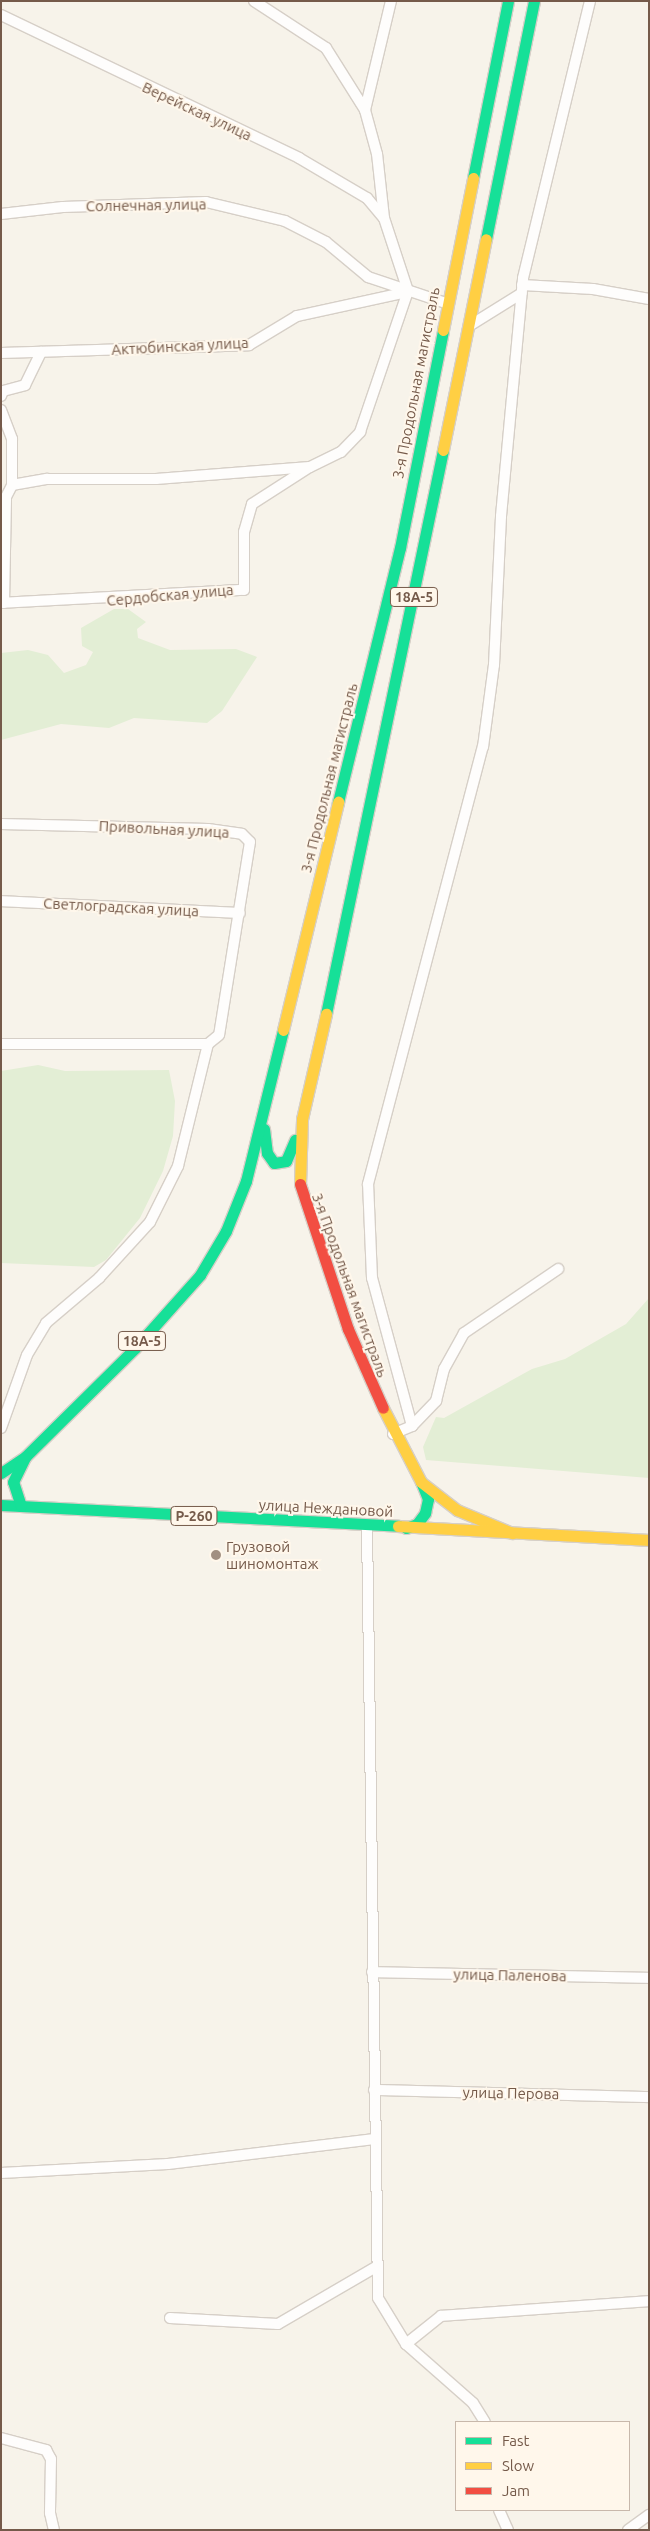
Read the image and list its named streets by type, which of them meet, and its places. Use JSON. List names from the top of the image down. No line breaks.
{"streets":{"highway":["3-я Продольная магистраль","18А-5","улица Неждановой","Р-260"],"street":["Верейская улица","Солнечная улица","Актюбинская улица","Сердобская улица","Привольная улица","Светлоградская улица","улица Паленова","улица Перова"]},"crossings":[["Солнечная улица","Актюбинская улица"],["Солнечная улица","3-я Продольная магистраль"],["Привольная улица","Светлоградская улица"]],"places":["Грузовой шиномонтаж"],"legend":["Fast","Slow","Jam"]}
